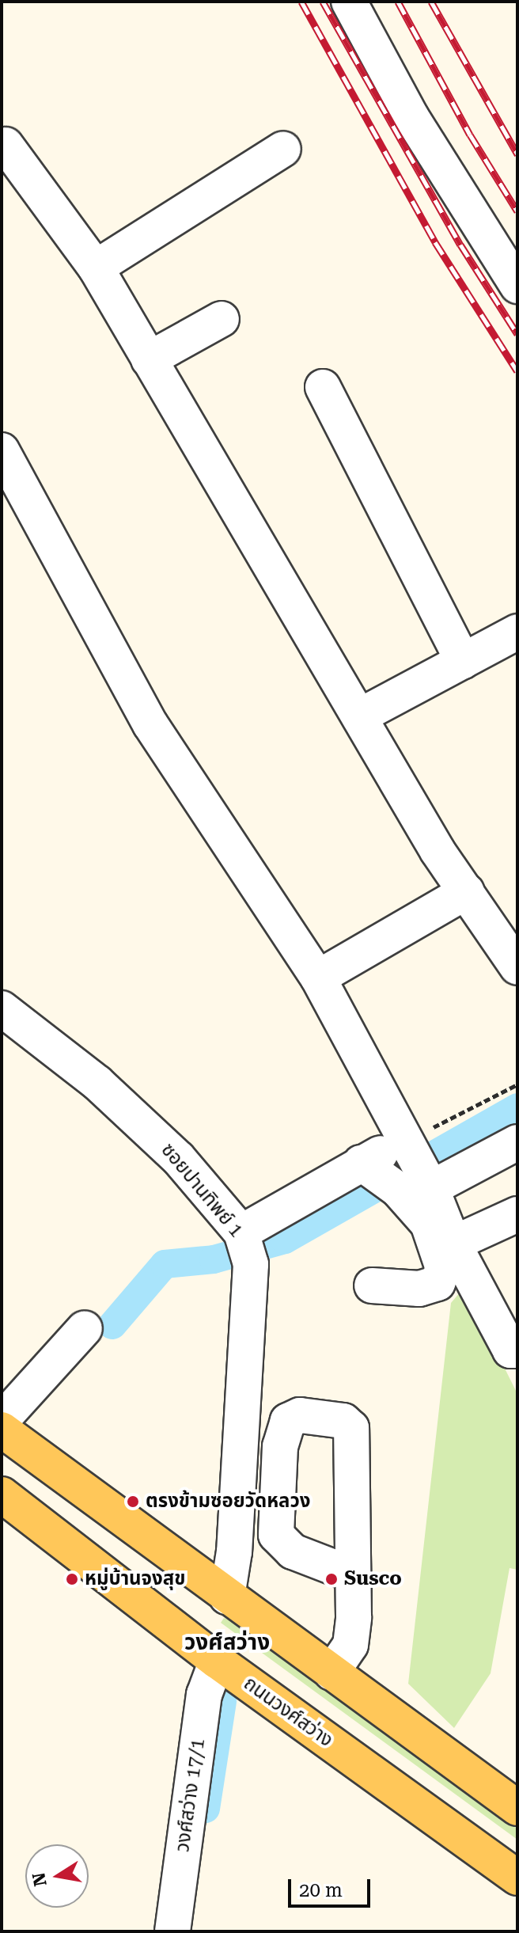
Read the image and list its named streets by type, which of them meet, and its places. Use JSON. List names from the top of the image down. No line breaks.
{"streets":{"main road":["ถนนวงศ์สว่าง"],"street":["ซอยปานทิพย์ 1","วงศ์สว่าง 17/1"]},"crossings":[["ถนนวงศ์สว่าง","วงศ์สว่าง 17/1"]],"districts":["วงศ์สว่าง"],"places":["ตรงข้ามซอยวัดหลวง","หมู่บ้านจงสุข","Susco"],"scale_bar":"20 m","north":"left"}
